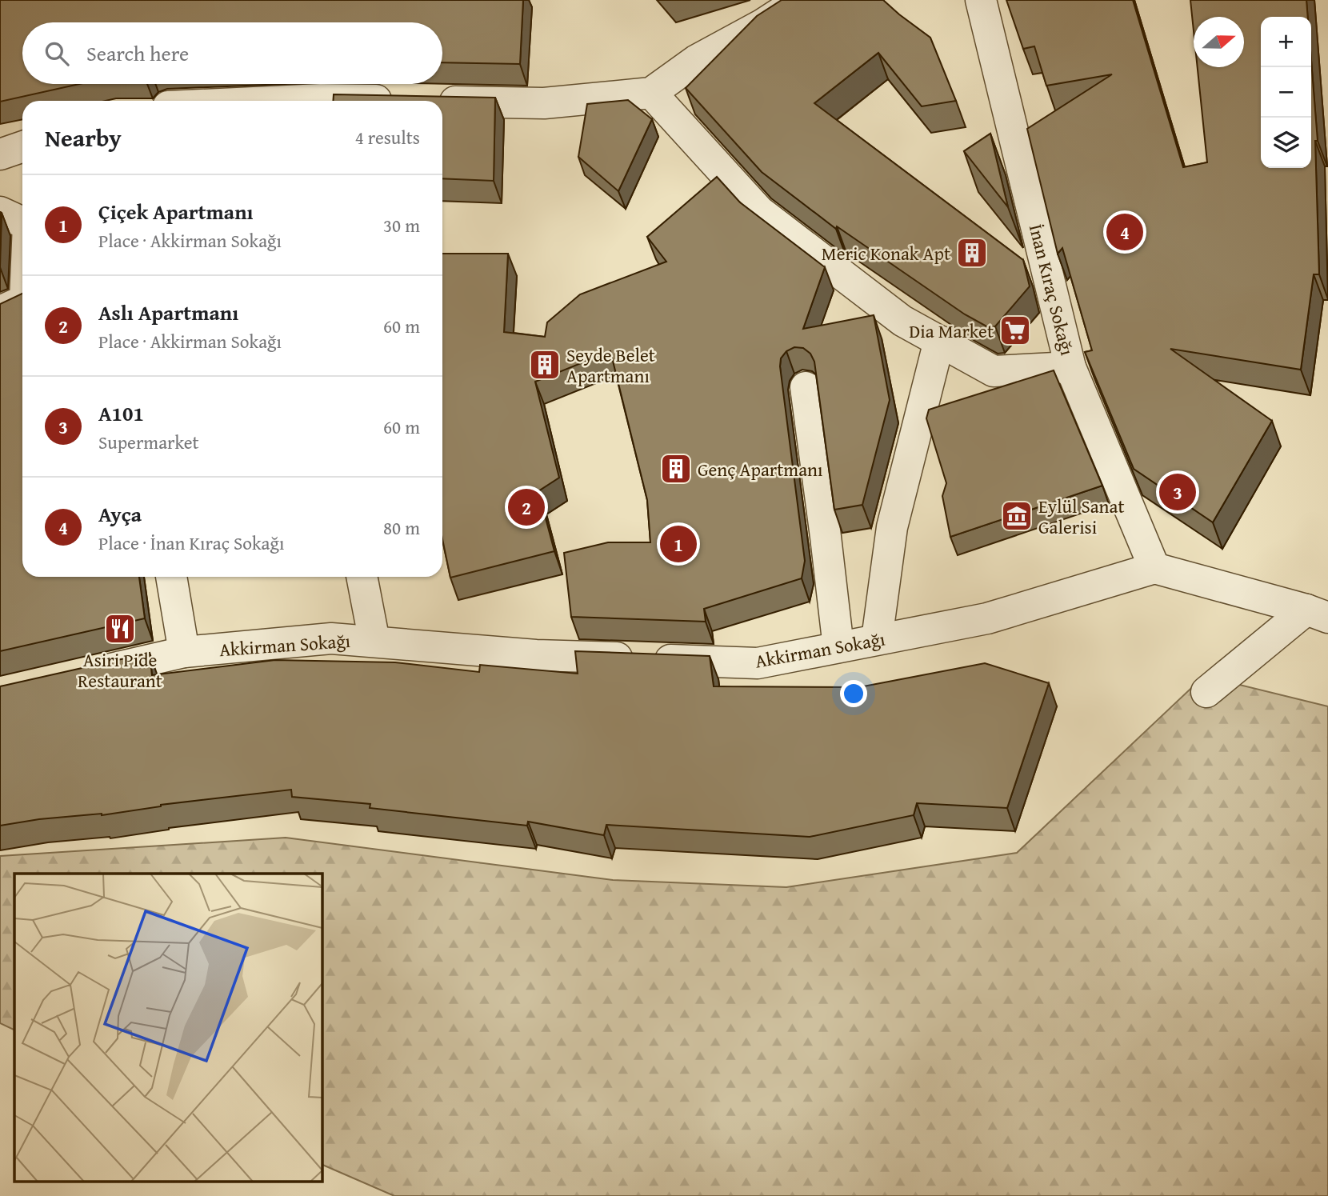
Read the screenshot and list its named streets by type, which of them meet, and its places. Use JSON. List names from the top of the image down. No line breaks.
{"streets":{"street":["İnan Kıraç Sokağı","Akkirman Sokağı"]},"crossings":[["İnan Kıraç Sokağı","Akkirman Sokağı"]],"places":{"building":["Meric Konak Apt","Seyde Belet Apartmanı","Genç Apartmanı"],"supermarket":["Dia Market"],"museum":["Eylül Sanat Galerisi"],"restaurant":["Asiri Pide Restaurant"]},"north":"right","page":{"map_buttons":["+","−"],"search":"Search here","heading":["Nearby","4 results"],"list":[{"mark":"1","name":"Çiçek Apartmanı","note":"Place · Akkirman Sokağı","value":"30 m"},{"mark":"2","name":"Aslı Apartmanı","note":"Place · Akkirman Sokağı","value":"60 m"},{"mark":"3","name":"A101","note":"Supermarket","value":"60 m"},{"mark":"4","name":"Ayça","note":"Place · İnan Kıraç Sokağı","value":"80 m"}],"pins":["4","3","2","1"]}}
